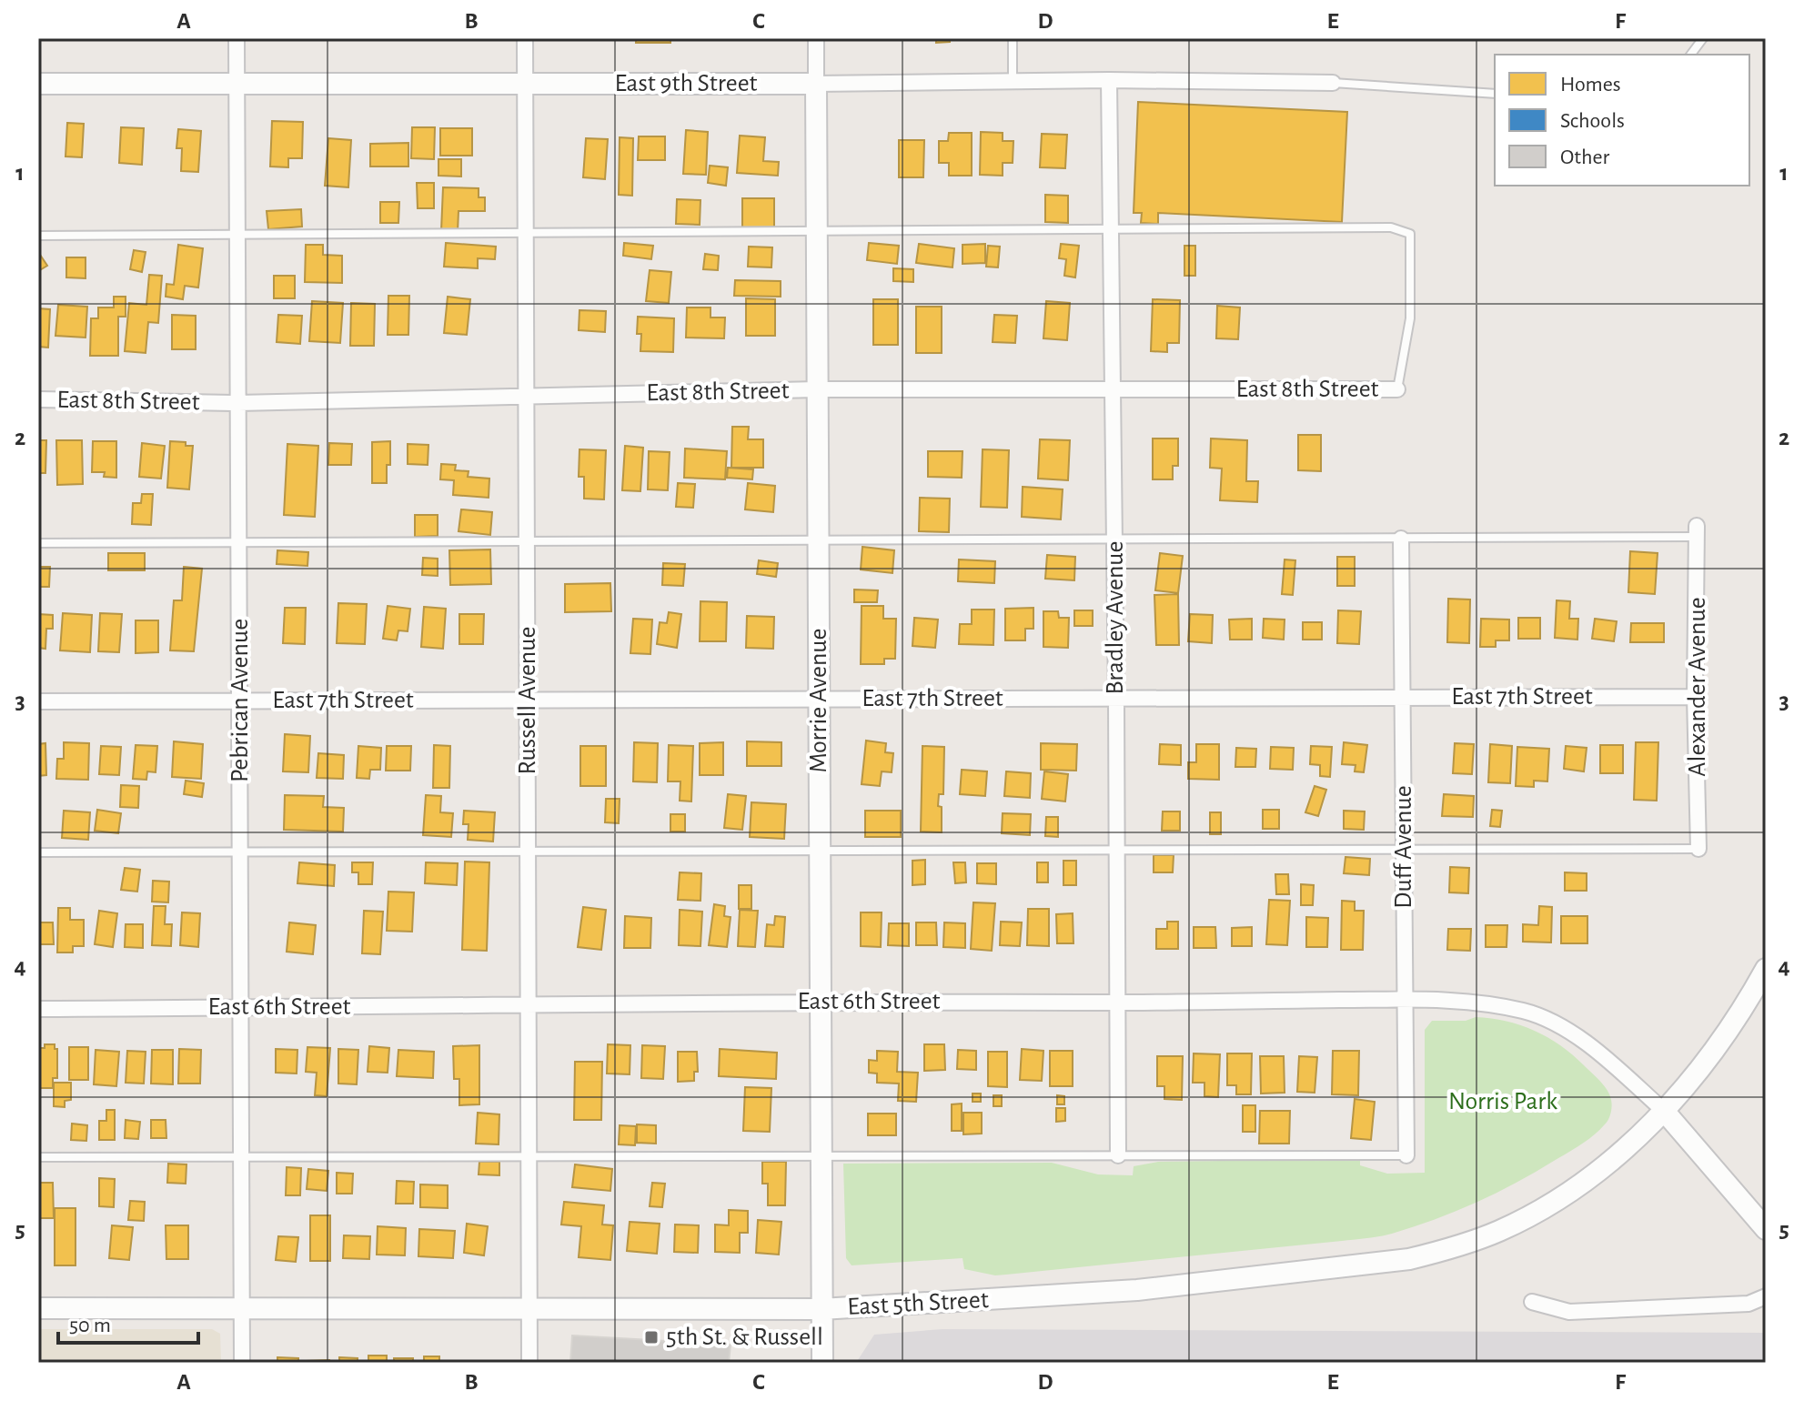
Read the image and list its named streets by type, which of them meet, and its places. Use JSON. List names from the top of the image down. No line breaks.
{"streets":{"street":["East 9th Street","East 8th Street","Bradley Avenue","Alexander Avenue","East 7th Street","Pebrican Avenue","Russell Avenue","Morrie Avenue","Duff Avenue","East 6th Street","East 5th Street"]},"crossings":[["East 9th Street","Bradley Avenue"],["East 9th Street","Pebrican Avenue"],["East 9th Street","Russell Avenue"],["East 9th Street","Morrie Avenue"],["East 8th Street","Bradley Avenue"],["East 8th Street","Pebrican Avenue"],["East 8th Street","Russell Avenue"],["East 8th Street","Morrie Avenue"],["Bradley Avenue","East 7th Street"],["Bradley Avenue","East 6th Street"],["Alexander Avenue","East 7th Street"],["East 7th Street","Pebrican Avenue"],["East 7th Street","Russell Avenue"],["East 7th Street","Morrie Avenue"],["East 7th Street","Duff Avenue"],["Pebrican Avenue","East 6th Street"],["Pebrican Avenue","East 5th Street"],["Russell Avenue","East 6th Street"],["Russell Avenue","East 5th Street"],["Morrie Avenue","East 6th Street"],["Morrie Avenue","East 5th Street"],["Duff Avenue","East 6th Street"],["East 6th Street","East 5th Street"]],"parks":["Norris Park"],"places":{"transit":["5th St. & Russell"]},"legend":["Homes","Schools","Other"],"scale_bar":"50 m","grid":{"columns":["A","B","C","D","E","F"],"rows":["1","2","3","4","5"]}}
